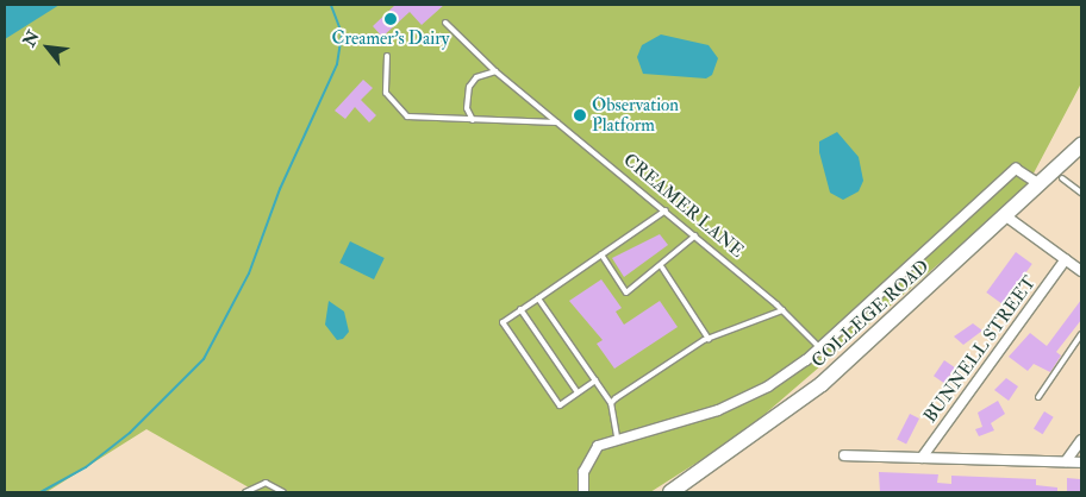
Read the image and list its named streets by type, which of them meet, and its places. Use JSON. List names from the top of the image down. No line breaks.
{"streets":{"main road":["COLLEGE ROAD"],"street":["BUNNELL STREET"],"lane":["CREAMER LANE"]},"places":["Creamer's Dairy","Observation Platform"],"north":"top left"}
